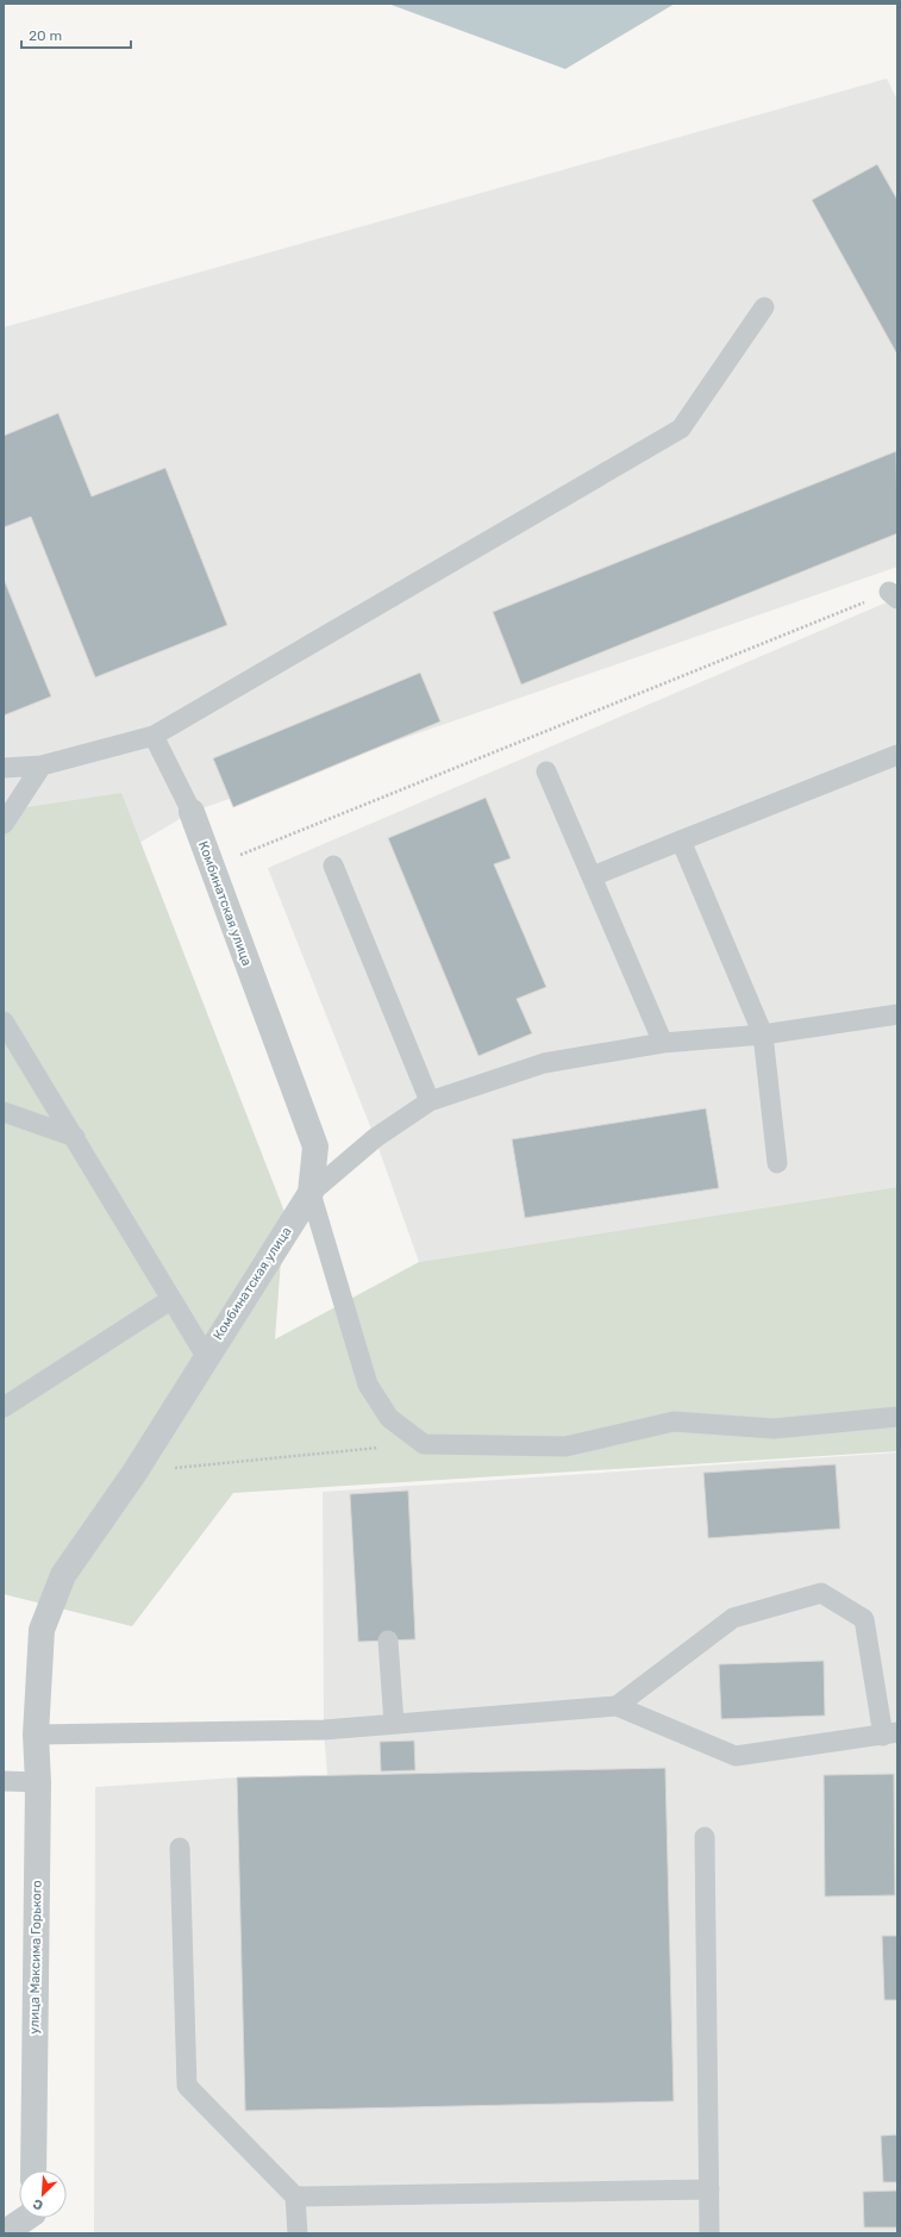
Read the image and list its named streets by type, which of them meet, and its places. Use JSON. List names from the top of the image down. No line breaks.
{"streets":{"street":["Комбинатская улица","улица Максима Горького"]},"crossings":[["Комбинатская улица","улица Максима Горького"]],"scale_bar":"20 m","north":"bottom left"}
